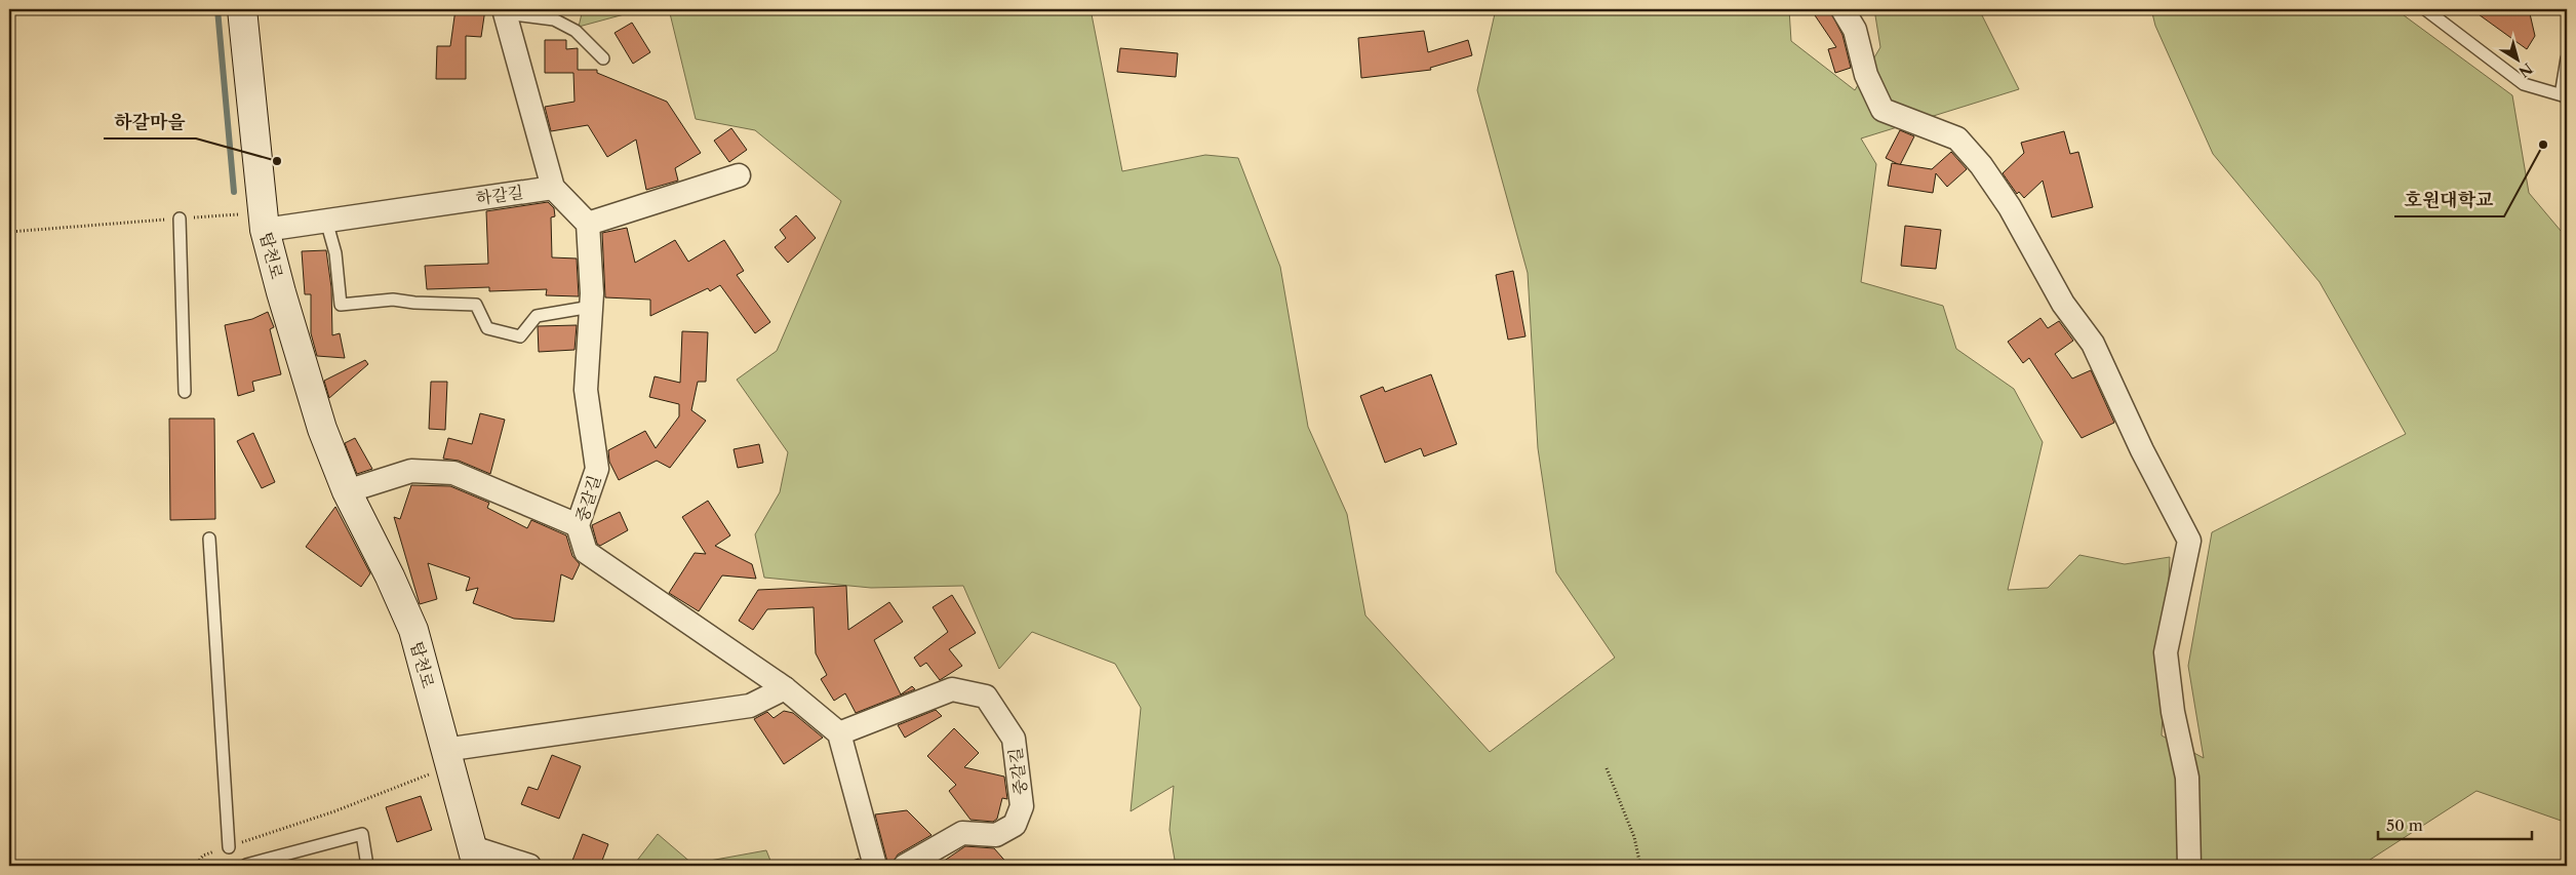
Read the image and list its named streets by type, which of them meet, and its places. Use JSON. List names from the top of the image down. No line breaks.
{"streets":{"main road":["탑천로"],"street":["하갈길","중갈길"]},"crossings":[["하갈길","탑천로"]],"places":["호원대학교","하갈마을"],"scale_bar":"50 m","north":"bottom right"}
